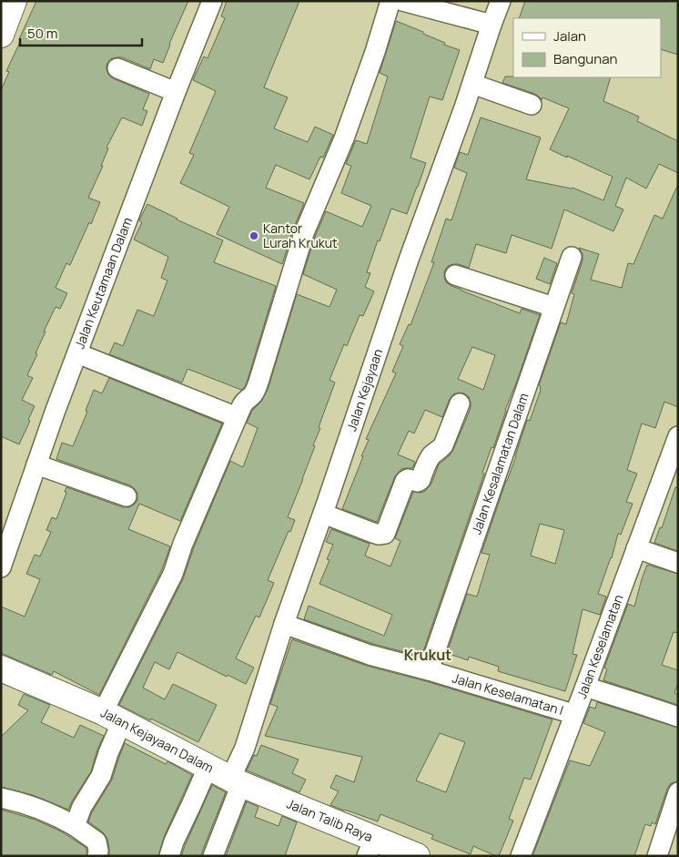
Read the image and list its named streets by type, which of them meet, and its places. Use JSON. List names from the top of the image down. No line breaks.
{"streets":{"street":["Jalan Keutamaan Dalam","Jalan Kejayaan","Jalan Kesalamatan Dalam","Jalan Keselamatan","Jalan Keselamatan I","Jalan Kejayaan Dalam","Jalan Talib Raya"]},"crossings":[["Jalan Kejayaan","Jalan Keselamatan I"],["Jalan Kejayaan","Jalan Kejayaan Dalam"],["Jalan Kejayaan","Jalan Talib Raya"],["Jalan Kesalamatan Dalam","Jalan Keselamatan I"],["Jalan Keselamatan","Jalan Keselamatan I"],["Jalan Kejayaan Dalam","Jalan Talib Raya"]],"districts":["Krukut"],"places":["Kantor Lurah Krukut"],"legend":["Jalan","Bangunan"],"scale_bar":"50 m"}
